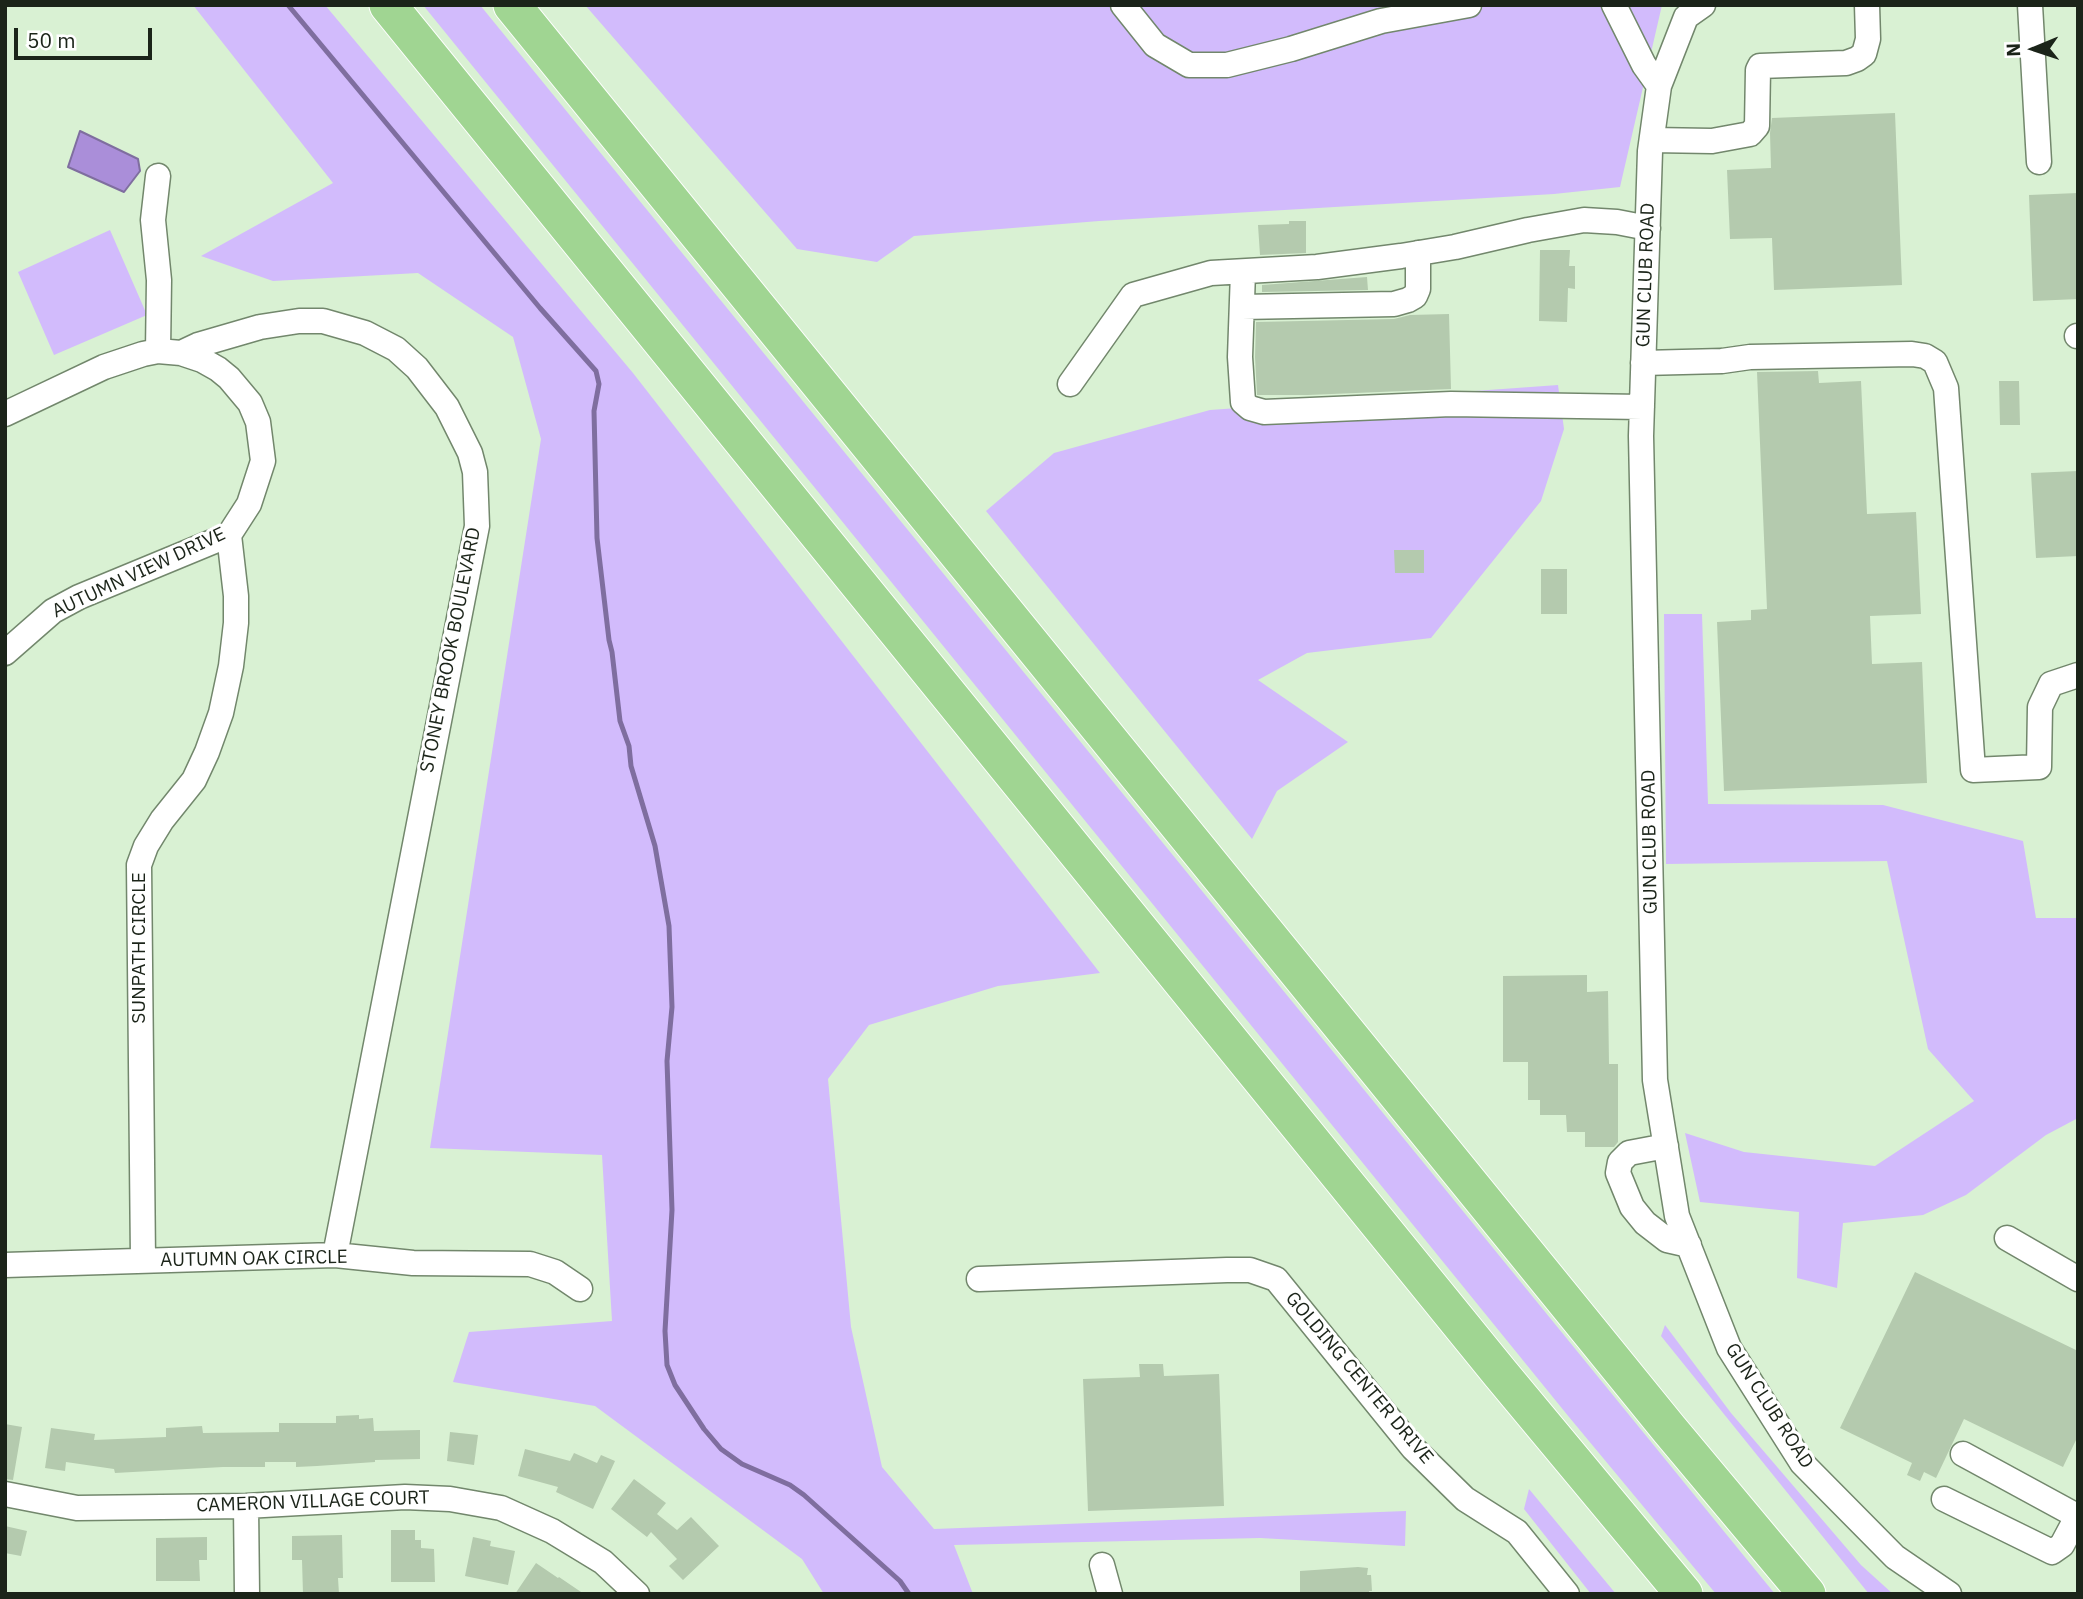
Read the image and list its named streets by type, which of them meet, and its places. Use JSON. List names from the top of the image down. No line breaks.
{"streets":{"street":["GUN CLUB ROAD","AUTUMN VIEW DRIVE","STONEY BROOK BOULEVARD","SUNPATH CIRCLE","AUTUMN OAK CIRCLE","GOLDING CENTER DRIVE","CAMERON VILLAGE COURT"]},"crossings":[["AUTUMN VIEW DRIVE","STONEY BROOK BOULEVARD"],["AUTUMN VIEW DRIVE","SUNPATH CIRCLE"],["STONEY BROOK BOULEVARD","AUTUMN OAK CIRCLE"],["SUNPATH CIRCLE","AUTUMN OAK CIRCLE"]],"scale_bar":"50 m","north":"left"}
